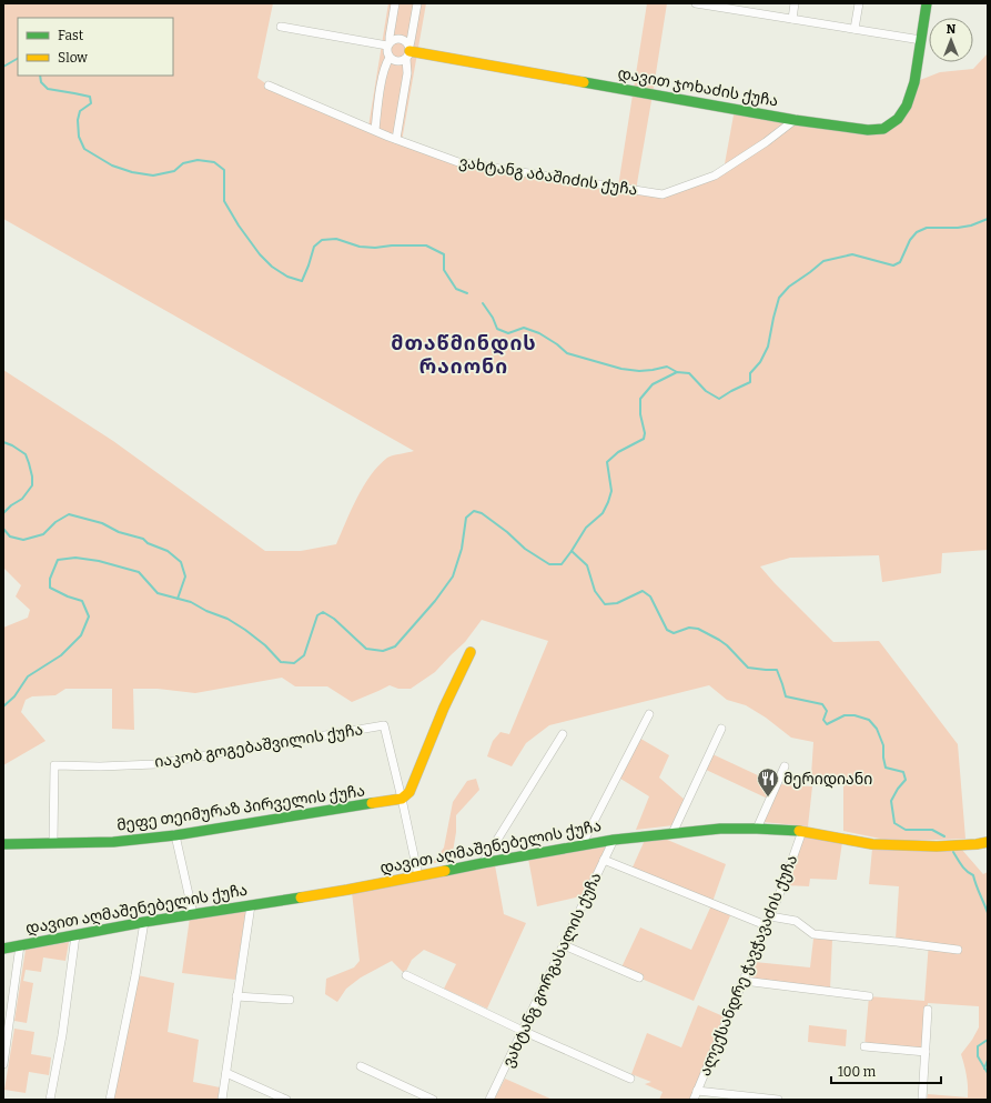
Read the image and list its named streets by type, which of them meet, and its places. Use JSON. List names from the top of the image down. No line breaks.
{"streets":{"street":["დავით ჯოხაძის ქუჩა","ვახტანგ აბაშიძის ქუჩა","იაკობ გოგებაშვილის ქუჩა","მეფე თეიმურაზ პირველის ქუჩა","დავით აღმაშენებელის ქუჩა","ალექსანდრე ჭავჭავაძის ქუჩა","ვახტანგ გორგასალის ქუჩა"]},"crossings":[["დავით ჯოხაძის ქუჩა","ვახტანგ აბაშიძის ქუჩა"],["იაკობ გოგებაშვილის ქუჩა","მეფე თეიმურაზ პირველის ქუჩა"],["იაკობ გოგებაშვილის ქუჩა","დავით აღმაშენებელის ქუჩა"],["დავით აღმაშენებელის ქუჩა","ალექსანდრე ჭავჭავაძის ქუჩა"],["დავით აღმაშენებელის ქუჩა","ვახტანგ გორგასალის ქუჩა"]],"districts":["მთაწმინდის რაიონი"],"places":{"restaurant":["მერიდიანი"]},"legend":["Fast","Slow"],"scale_bar":"100 m","north":"top"}
